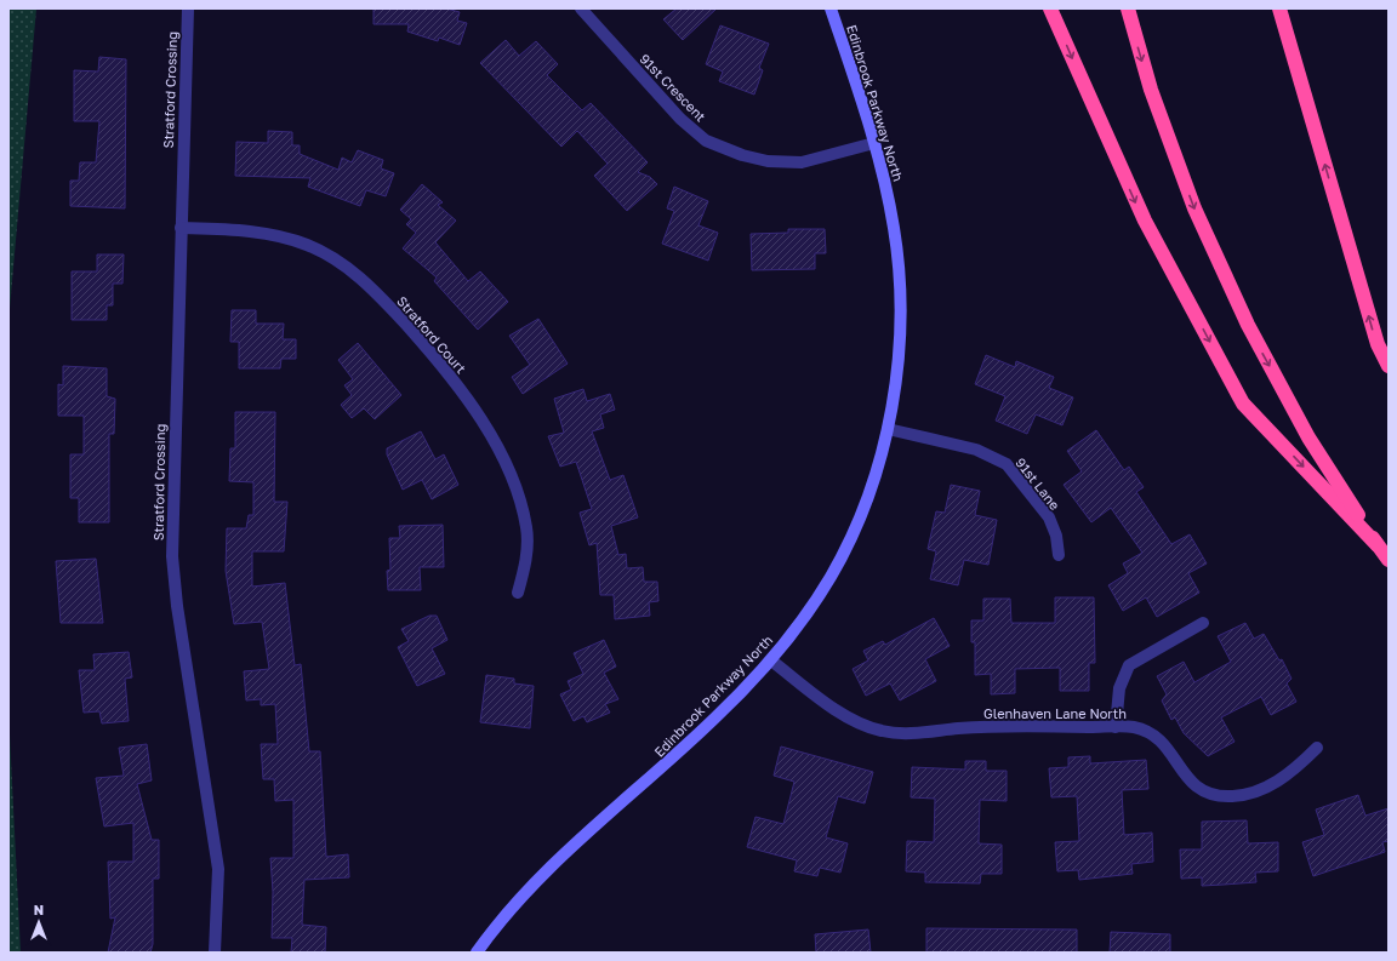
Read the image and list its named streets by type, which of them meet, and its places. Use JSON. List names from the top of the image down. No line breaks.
{"streets":{"street":["91st Crescent","Stratford Crossing","Edinbrook Parkway North","Stratford Court","91st Lane","Glenhaven Lane North"]},"crossings":[["91st Crescent","Edinbrook Parkway North"],["Stratford Crossing","Stratford Court"],["Edinbrook Parkway North","91st Lane"],["Edinbrook Parkway North","Glenhaven Lane North"]],"north":"top"}
